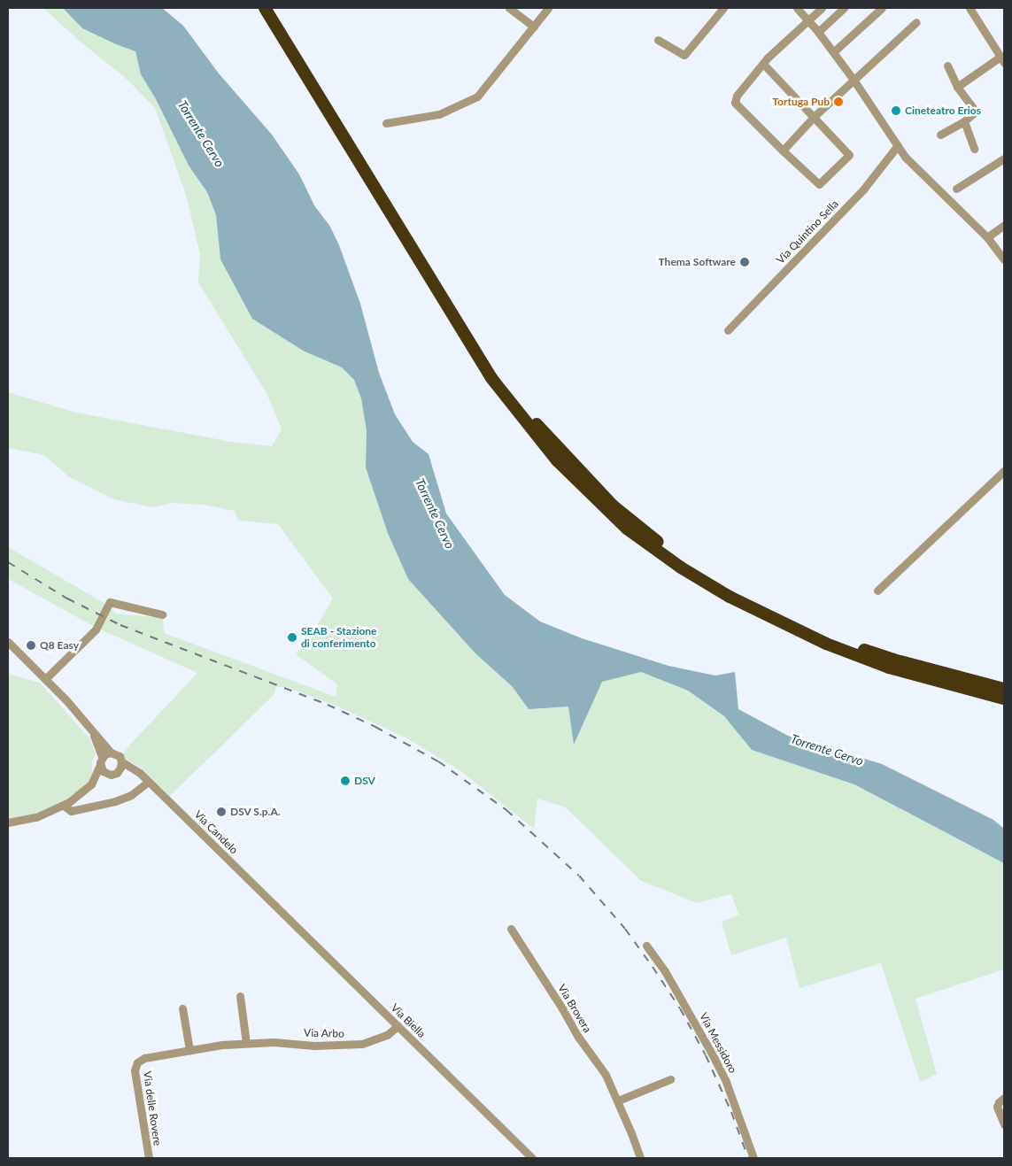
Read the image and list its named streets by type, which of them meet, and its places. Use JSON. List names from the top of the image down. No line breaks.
{"streets":{"street":["Via Quintino Sella","Via Candelo","Via Brovera","Via Biella","Via Arbo","Via Messidoro","Via delle Rovere"]},"crossings":[["Via Candelo","Via Biella"],["Via Biella","Via Arbo"],["Via Arbo","Via delle Rovere"]],"water":["Torrente Cervo"],"places":["Tortuga Pub","Cineteatro Erios","Thema Software","SEAB - Stazione di conferimento","Q8 Easy","DSV","DSV S.p.A."]}
